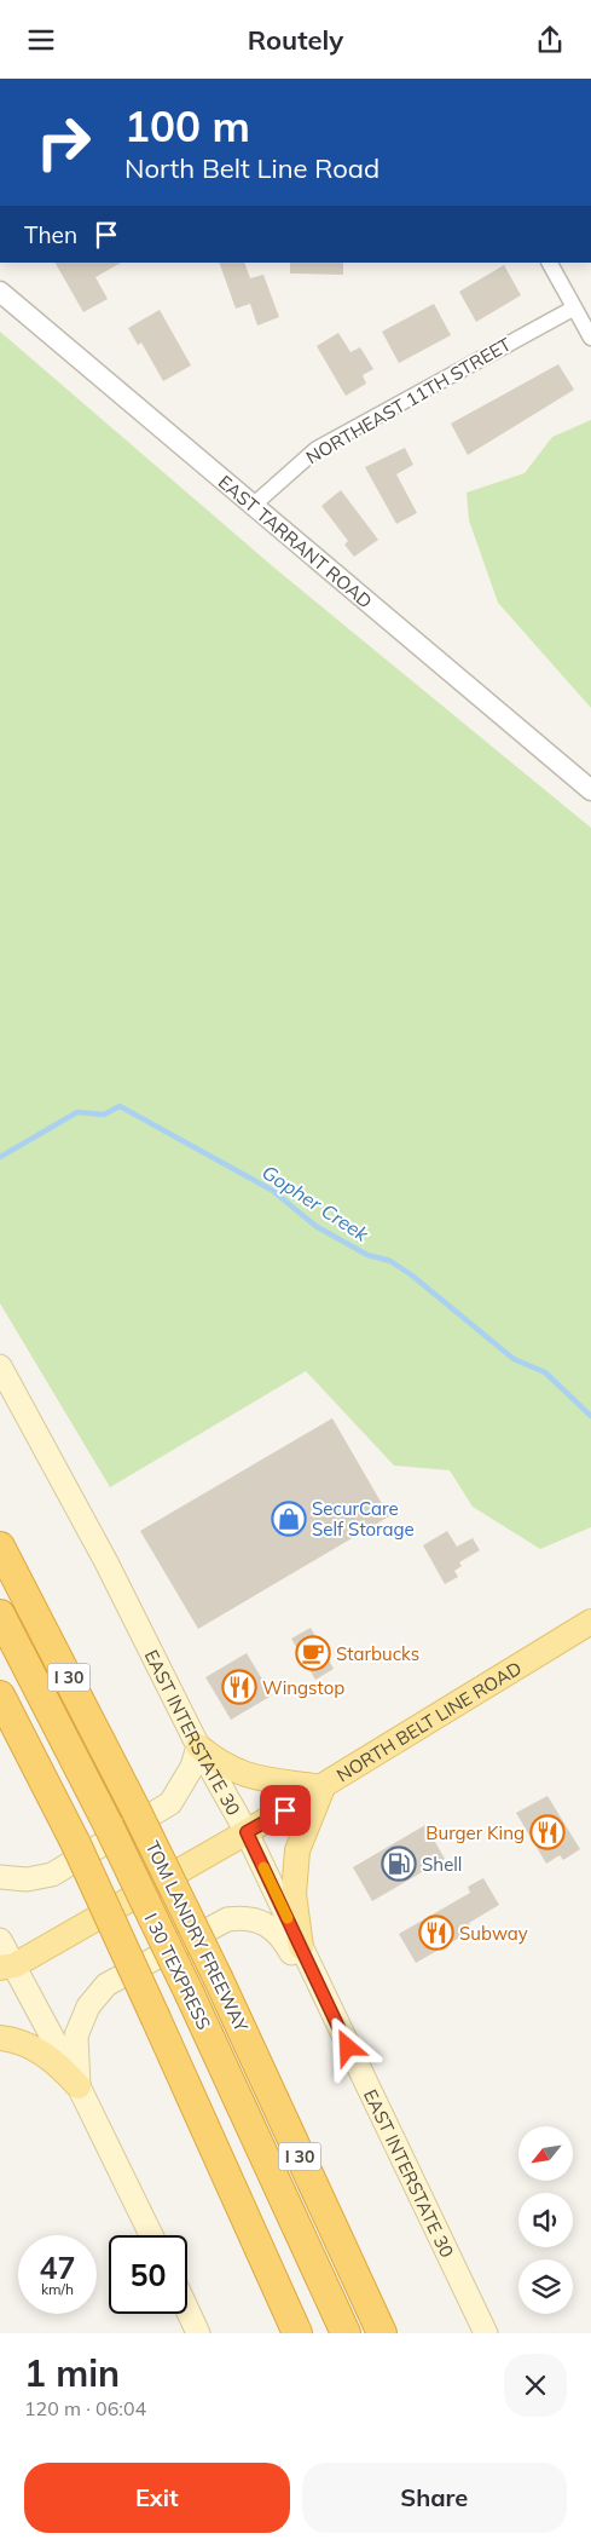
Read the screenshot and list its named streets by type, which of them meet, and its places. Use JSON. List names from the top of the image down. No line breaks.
{"streets":{"highway":["I 30","TOM LANDRY FREEWAY","I 30 TEXPRESS"],"main road":["NORTH BELT LINE ROAD","EAST INTERSTATE 30"],"street":["NORTHEAST 11TH STREET","EAST TARRANT ROAD"]},"crossings":[["NORTHEAST 11TH STREET","EAST TARRANT ROAD"],["NORTH BELT LINE ROAD","EAST INTERSTATE 30"]],"water":["Gopher Creek"],"places":{"shop":["SecurCare Self Storage"],"cafe":["Starbucks"],"restaurant":["Wingstop","Burger King","Subway"],"fuel station":["Shell"]},"north":"bottom left","page":{"header":"Routely","turn":["100 m","North Belt Line Road"],"then":"Then","speed":"47 km/h","limit":"50","heading":["1 min","120 m · 06:04"],"buttons":["Exit","Share"]}}
